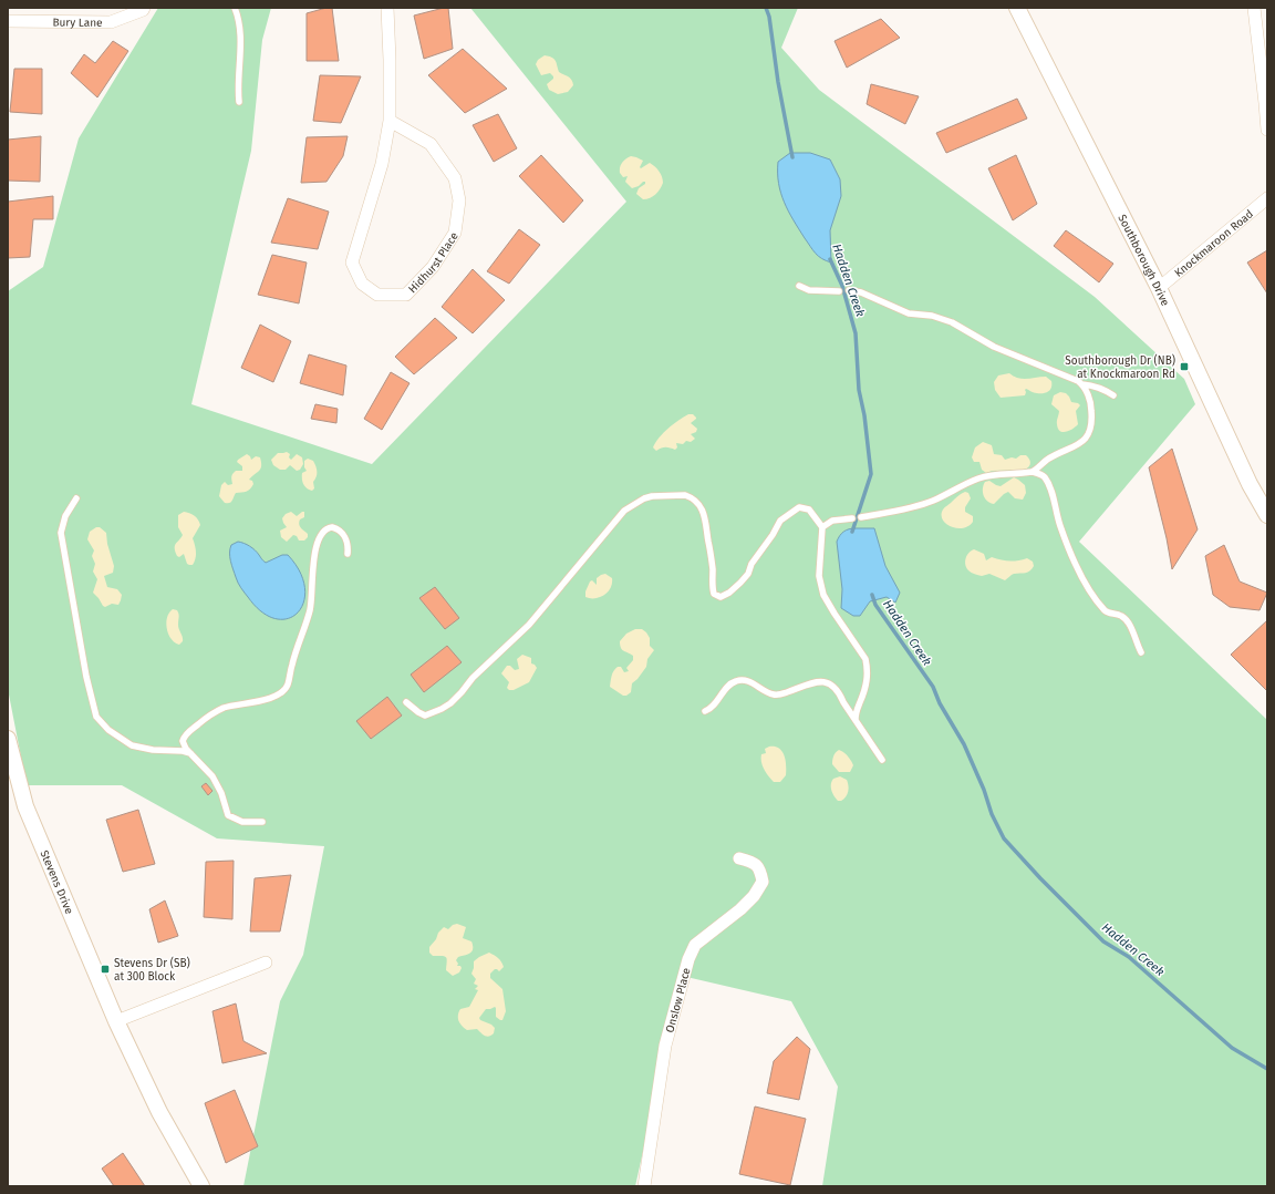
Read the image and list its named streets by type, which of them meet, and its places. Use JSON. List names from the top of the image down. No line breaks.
{"streets":{"street":["Bury Lane","Knockmaroon Road","Southborough Drive","Hidhurst Place","Stevens Drive","Onslow Place"]},"crossings":[["Knockmaroon Road","Southborough Drive"]],"water":["Hadden Creek"],"places":{"transit":["Southborough Dr (NB) at Knockmaroon Rd","Stevens Dr (SB) at 300 Block"]}}
